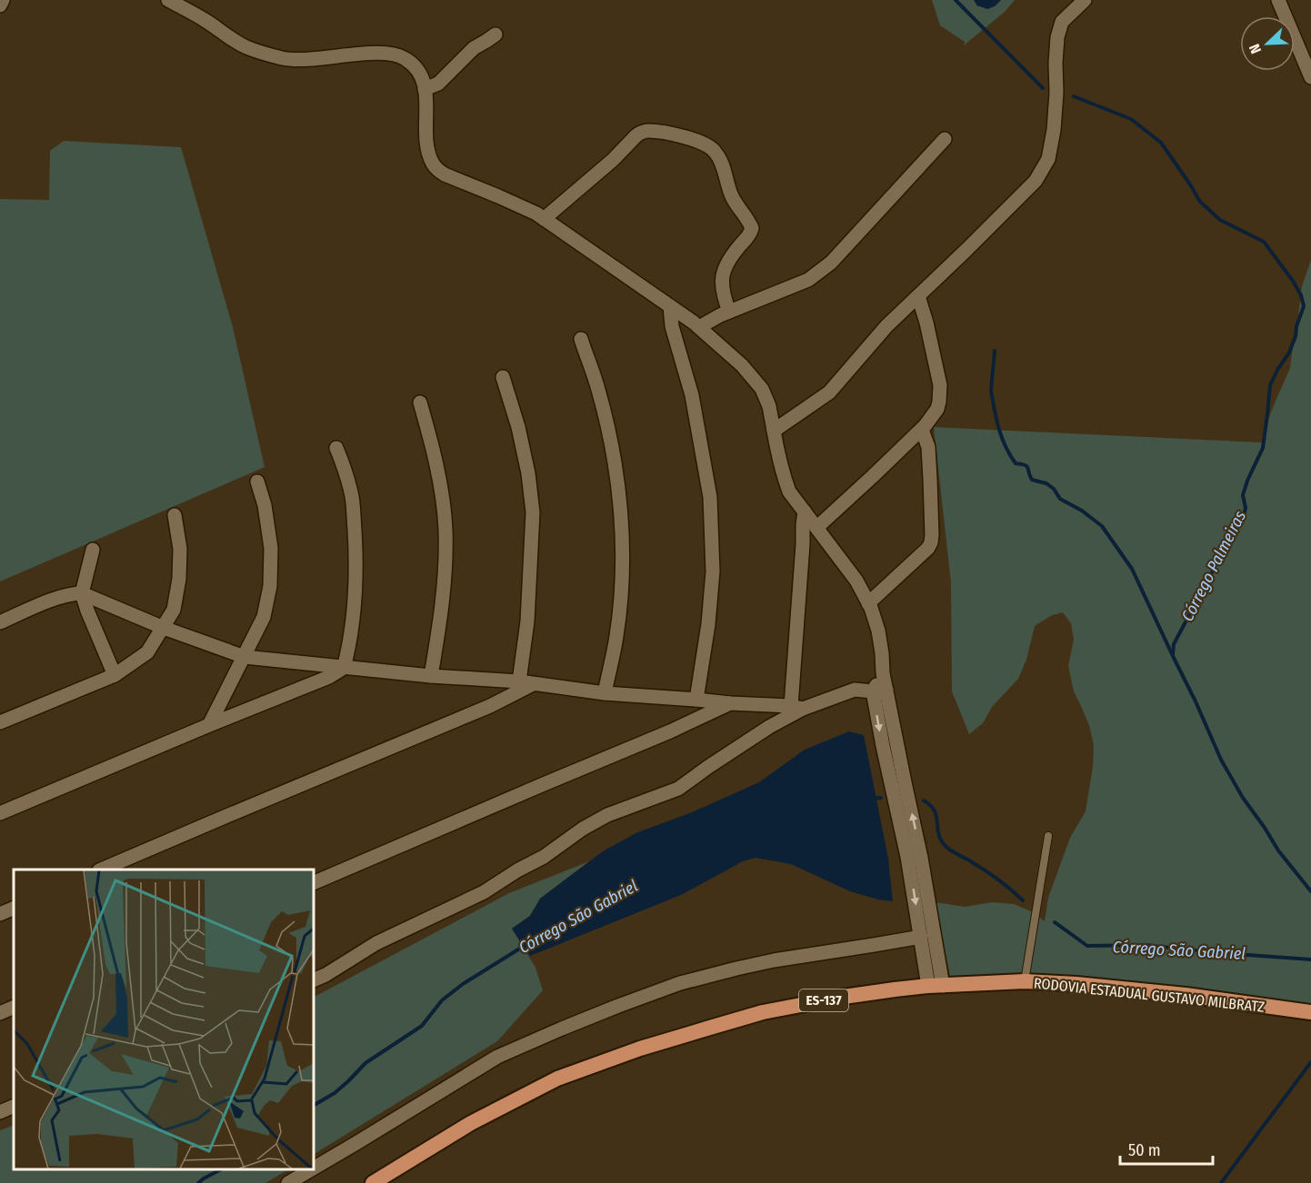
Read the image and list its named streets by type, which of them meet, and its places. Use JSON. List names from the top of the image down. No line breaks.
{"streets":{"main road":["RODOVIA ESTADUAL GUSTAVO MILBRATZ","ES-137"]},"water":["Córrego Palmeiras","Córrego São Gabriel"],"scale_bar":"50 m","north":"bottom left"}
